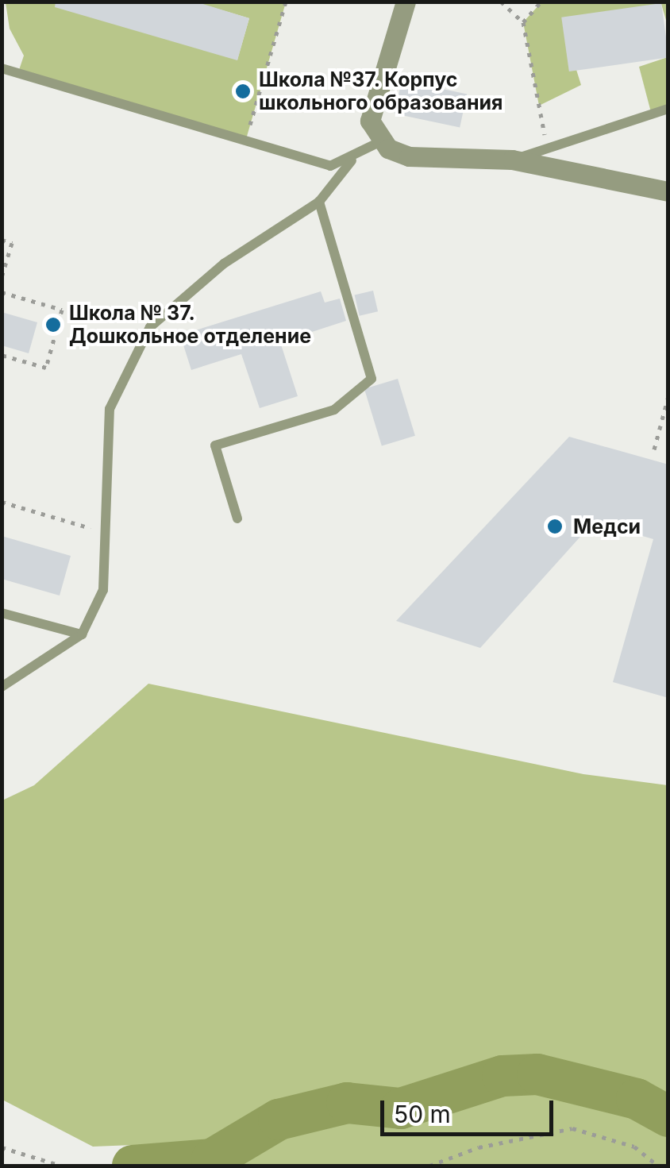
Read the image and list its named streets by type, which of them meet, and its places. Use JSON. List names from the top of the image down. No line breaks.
{"places":["Школа №37. Корпус школьного образования","Школа № 37. Дошкольное отделение","Медси"],"scale_bar":"50 m"}
